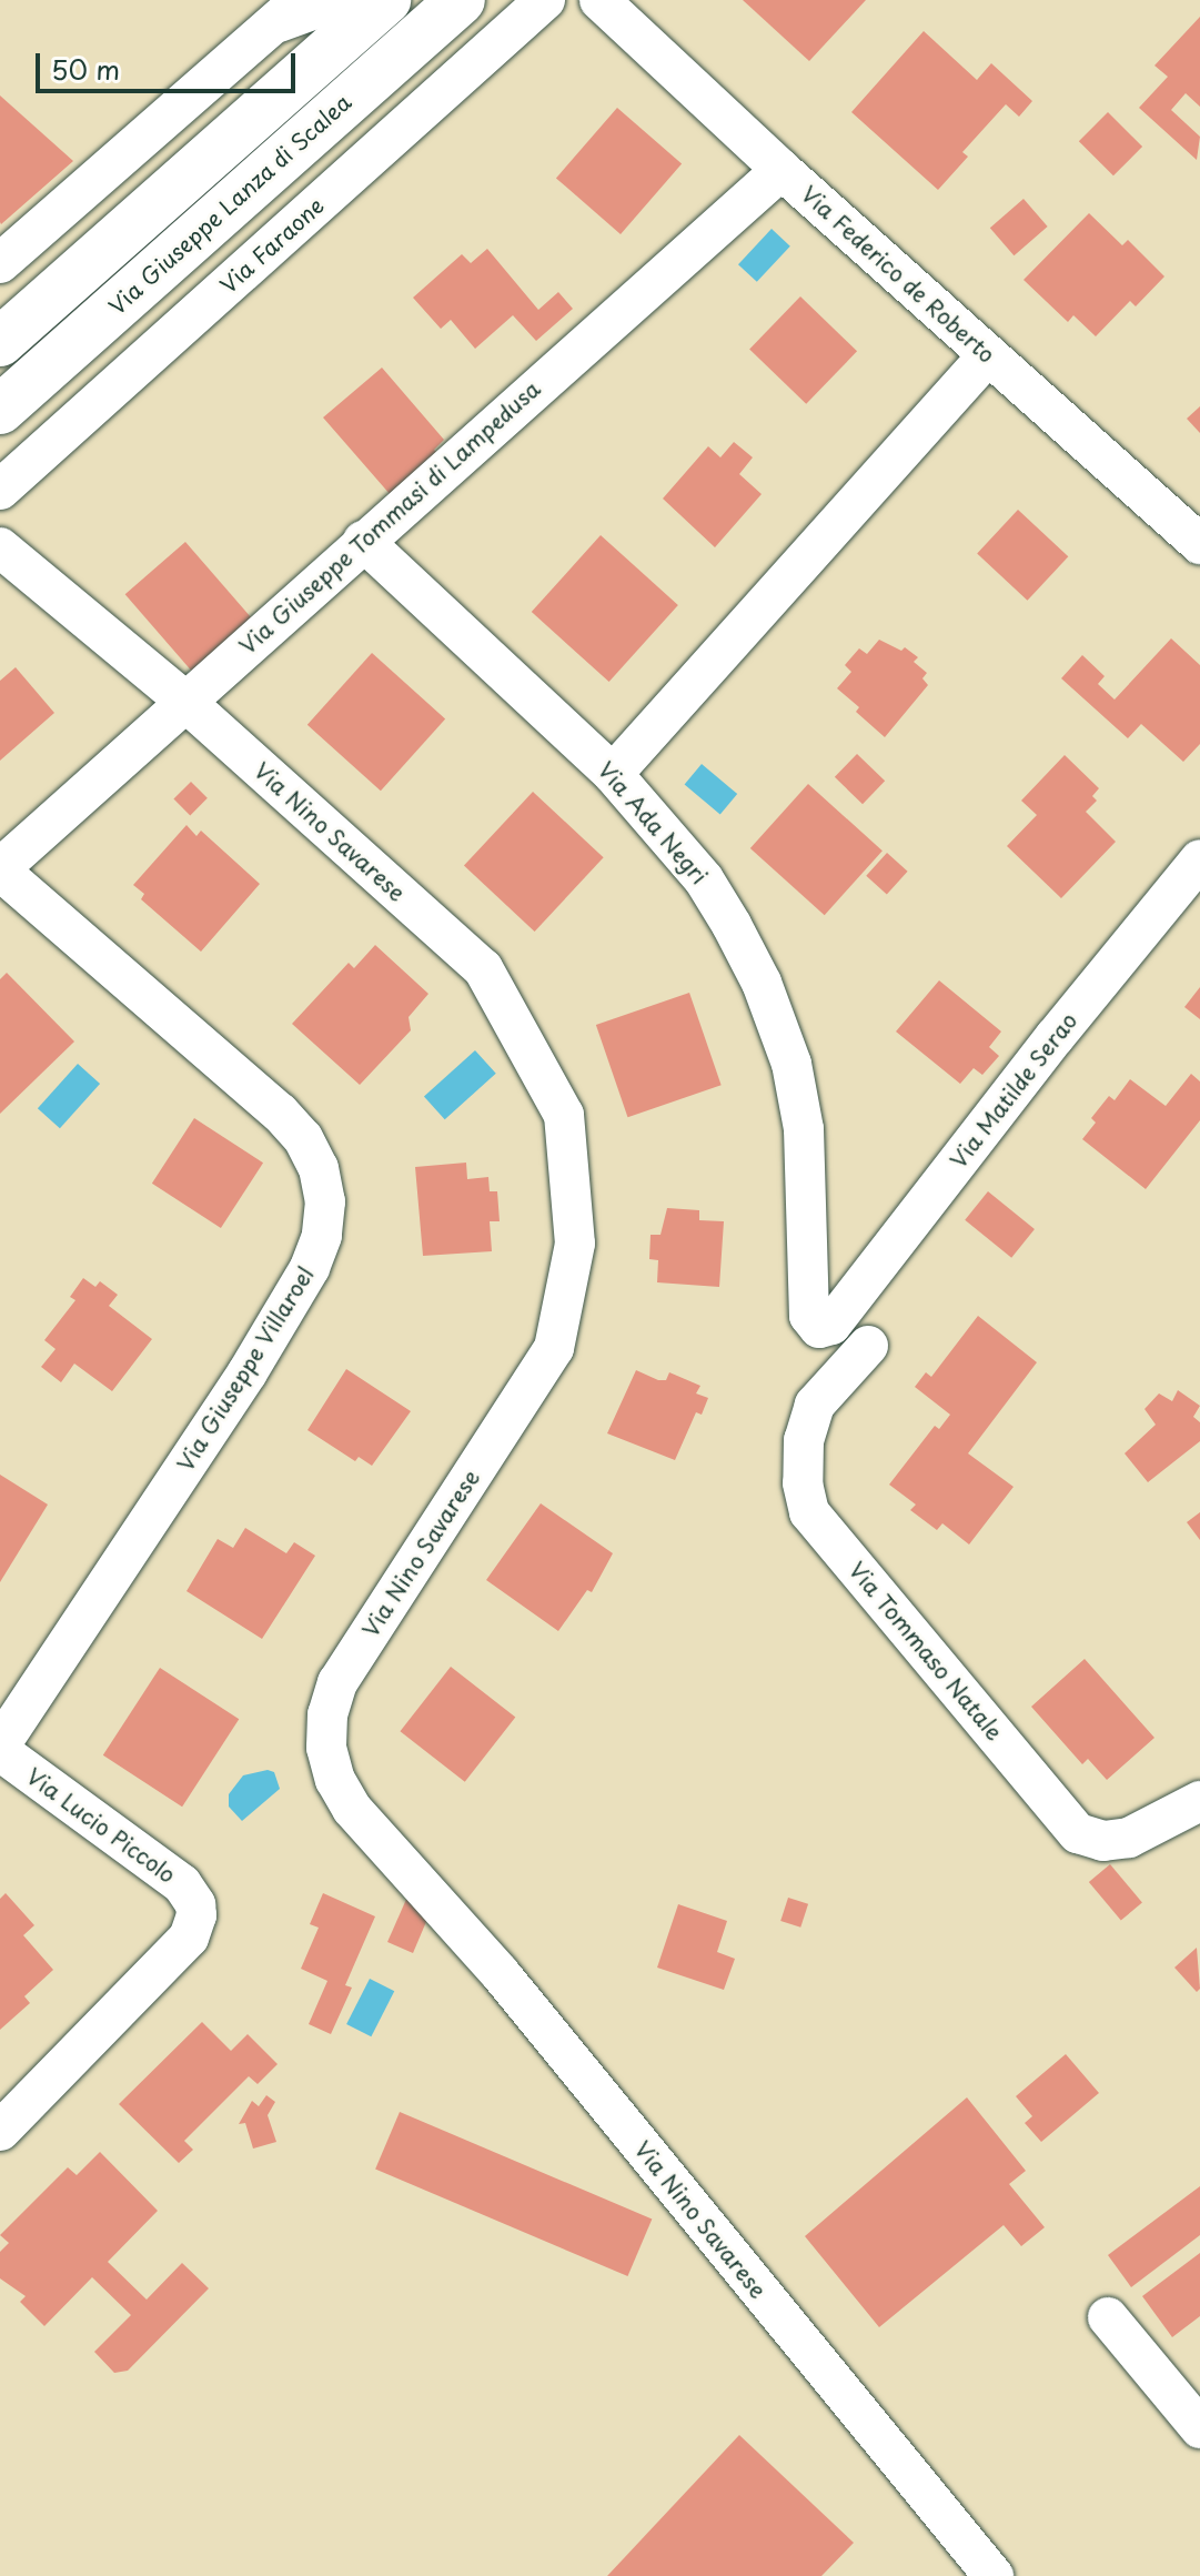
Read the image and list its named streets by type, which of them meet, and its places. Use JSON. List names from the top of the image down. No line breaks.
{"streets":{"street":["Via Giuseppe Lanza di Scalea","Via Faraone","Via Federico de Roberto","Via Giuseppe Tommasi di Lampedusa","Via Ada Negri","Via Nino Savarese","Via Matilde Serao","Via Giuseppe Villaroel","Via Tommaso Natale","Via Lucio Piccolo"]},"crossings":[["Via Federico de Roberto","Via Giuseppe Tommasi di Lampedusa"],["Via Giuseppe Tommasi di Lampedusa","Via Ada Negri"],["Via Giuseppe Tommasi di Lampedusa","Via Nino Savarese"],["Via Giuseppe Tommasi di Lampedusa","Via Giuseppe Villaroel"],["Via Ada Negri","Via Matilde Serao"],["Via Giuseppe Villaroel","Via Lucio Piccolo"]],"scale_bar":"50 m"}
